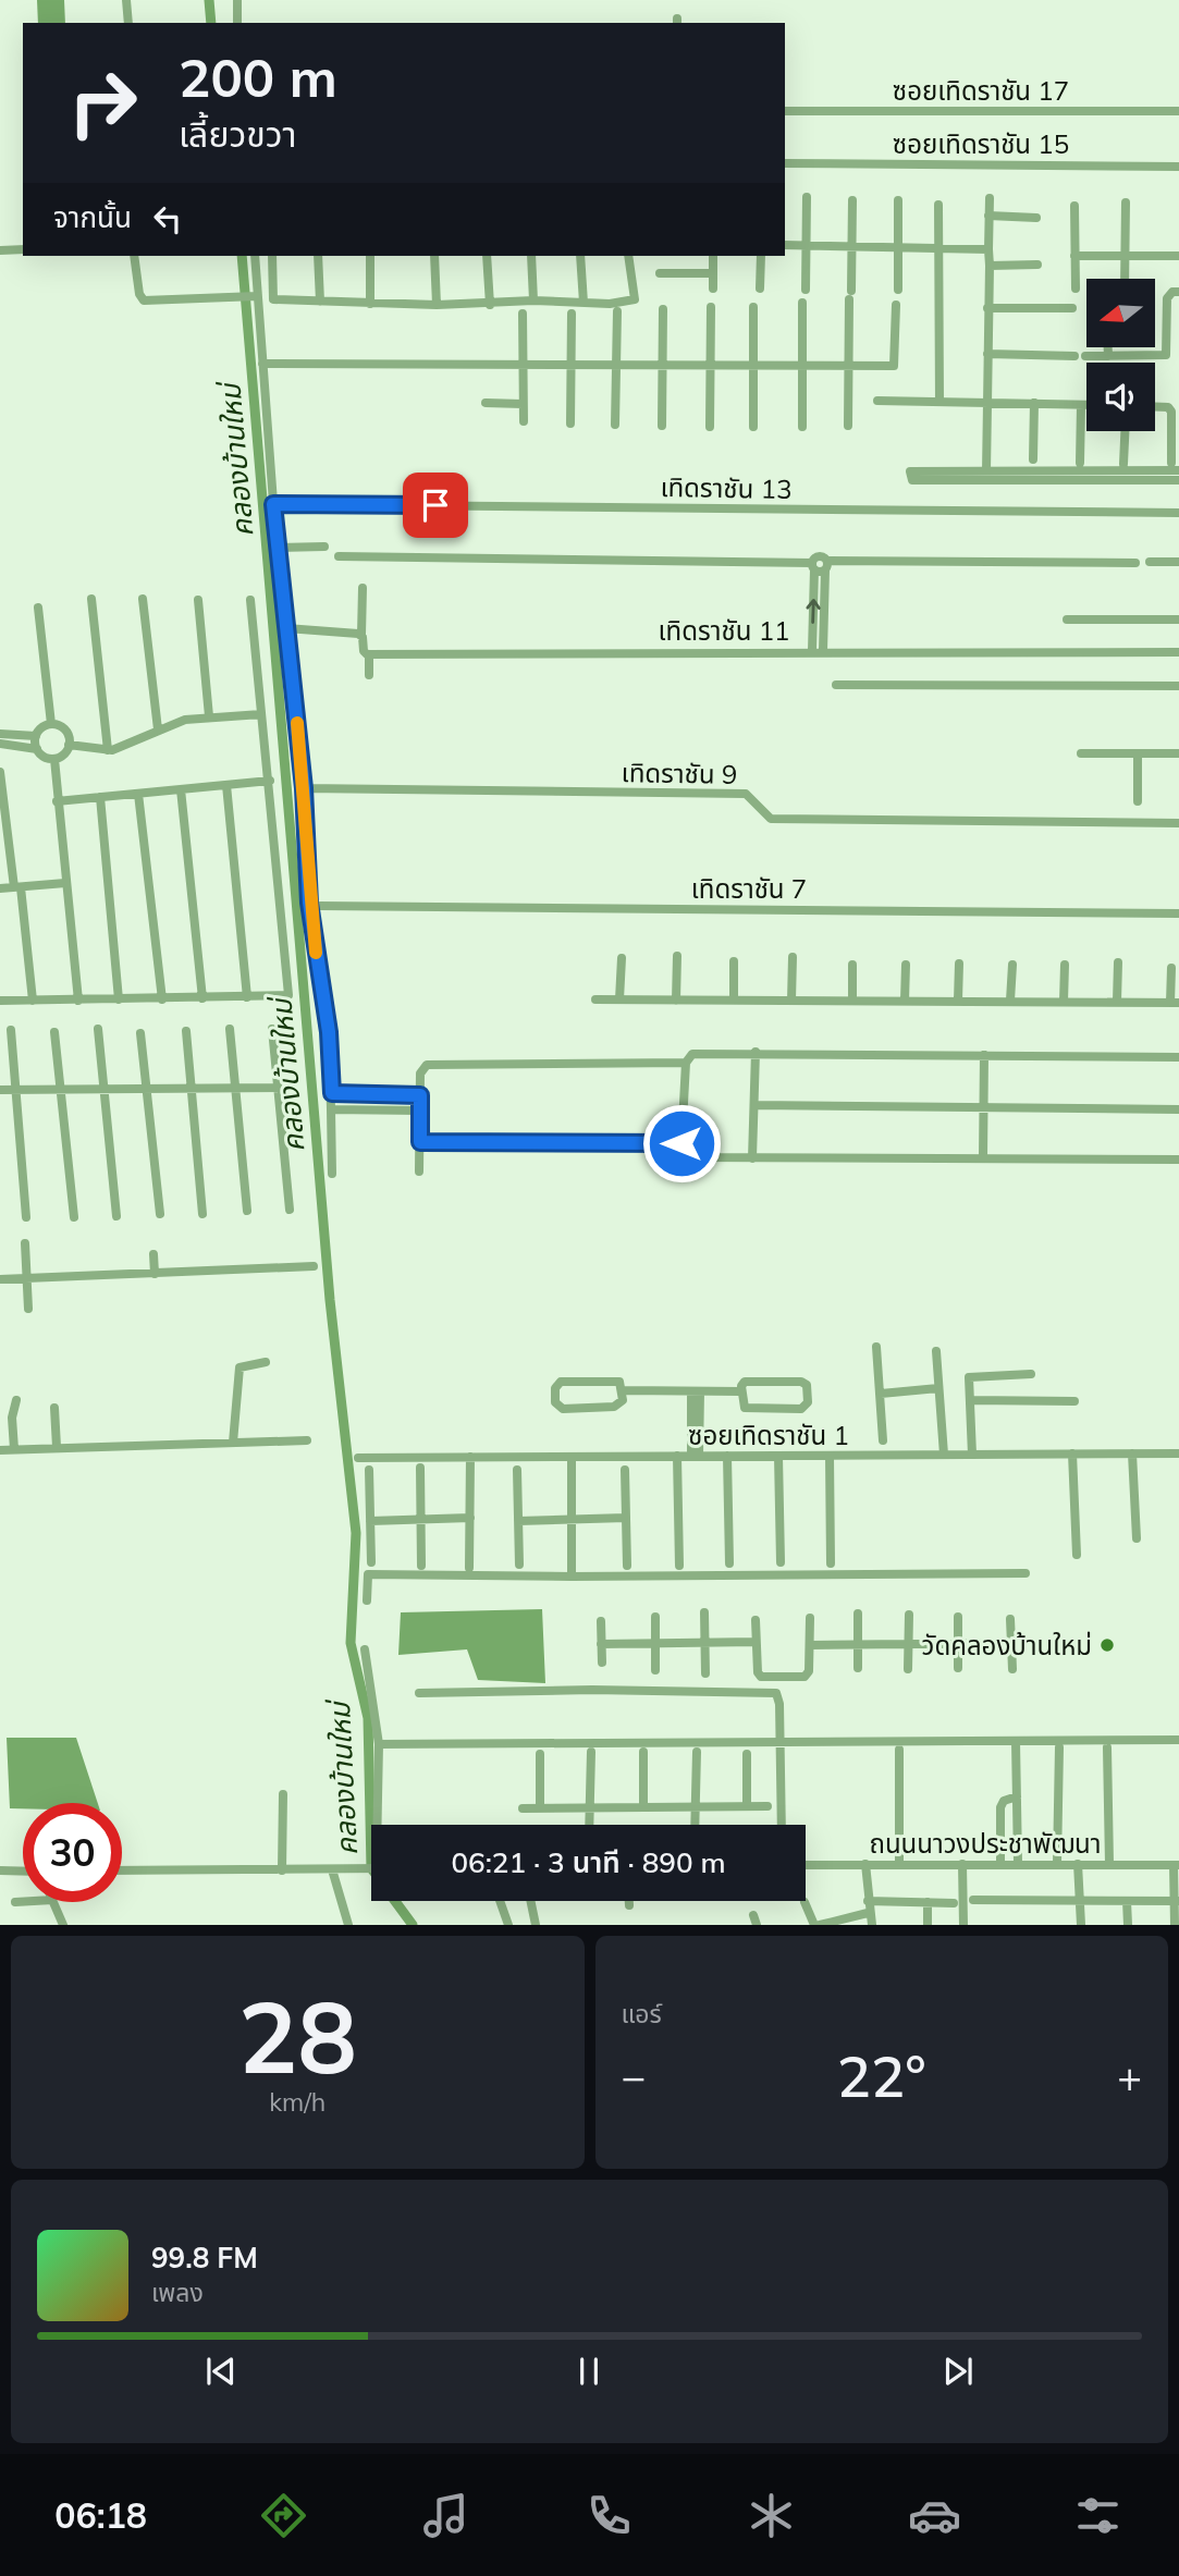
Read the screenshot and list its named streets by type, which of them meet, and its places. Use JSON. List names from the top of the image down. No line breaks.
{"streets":{"street":["ซอยเทิดราชัน 17","ซอยเทิดราชัน 15","เทิดราชัน 13","เทิดราชัน 11","เทิดราชัน 9","เทิดราชัน 7","ซอยเทิดราชัน 1","ถนนนาวงประชาพัฒนา"]},"water":["คลองบ้านใหม่"],"places":["วัดคลองบ้านใหม่"],"north":"left","page":{"turn":["200 m","เลี้ยวขวา"],"then":"จากนั้น","limit":"30","trip":"06:21 · 3 นาที · 890 m","tile":[["28","km/h"],"แอร์"],"heat":["−","22°","+"],"song":["99.8 FM","เพลง"],"tabs":"06:18"}}
